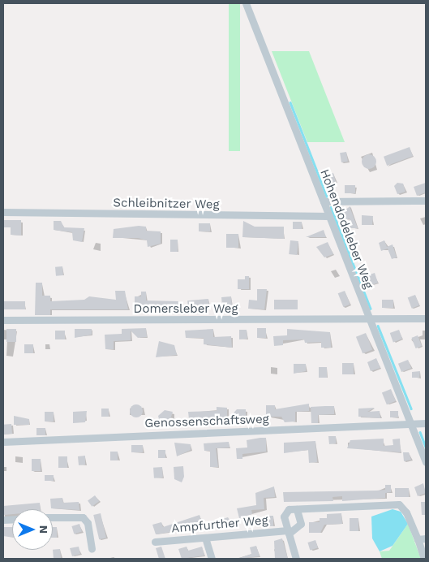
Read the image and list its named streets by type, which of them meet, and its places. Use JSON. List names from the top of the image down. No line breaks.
{"streets":{"street":["Schleibnitzer Weg","Hohendodeleber Weg","Domersleber Weg","Genossenschaftsweg","Ampfurther Weg"]},"crossings":[["Schleibnitzer Weg","Hohendodeleber Weg"],["Hohendodeleber Weg","Domersleber Weg"],["Hohendodeleber Weg","Genossenschaftsweg"]],"north":"right"}
